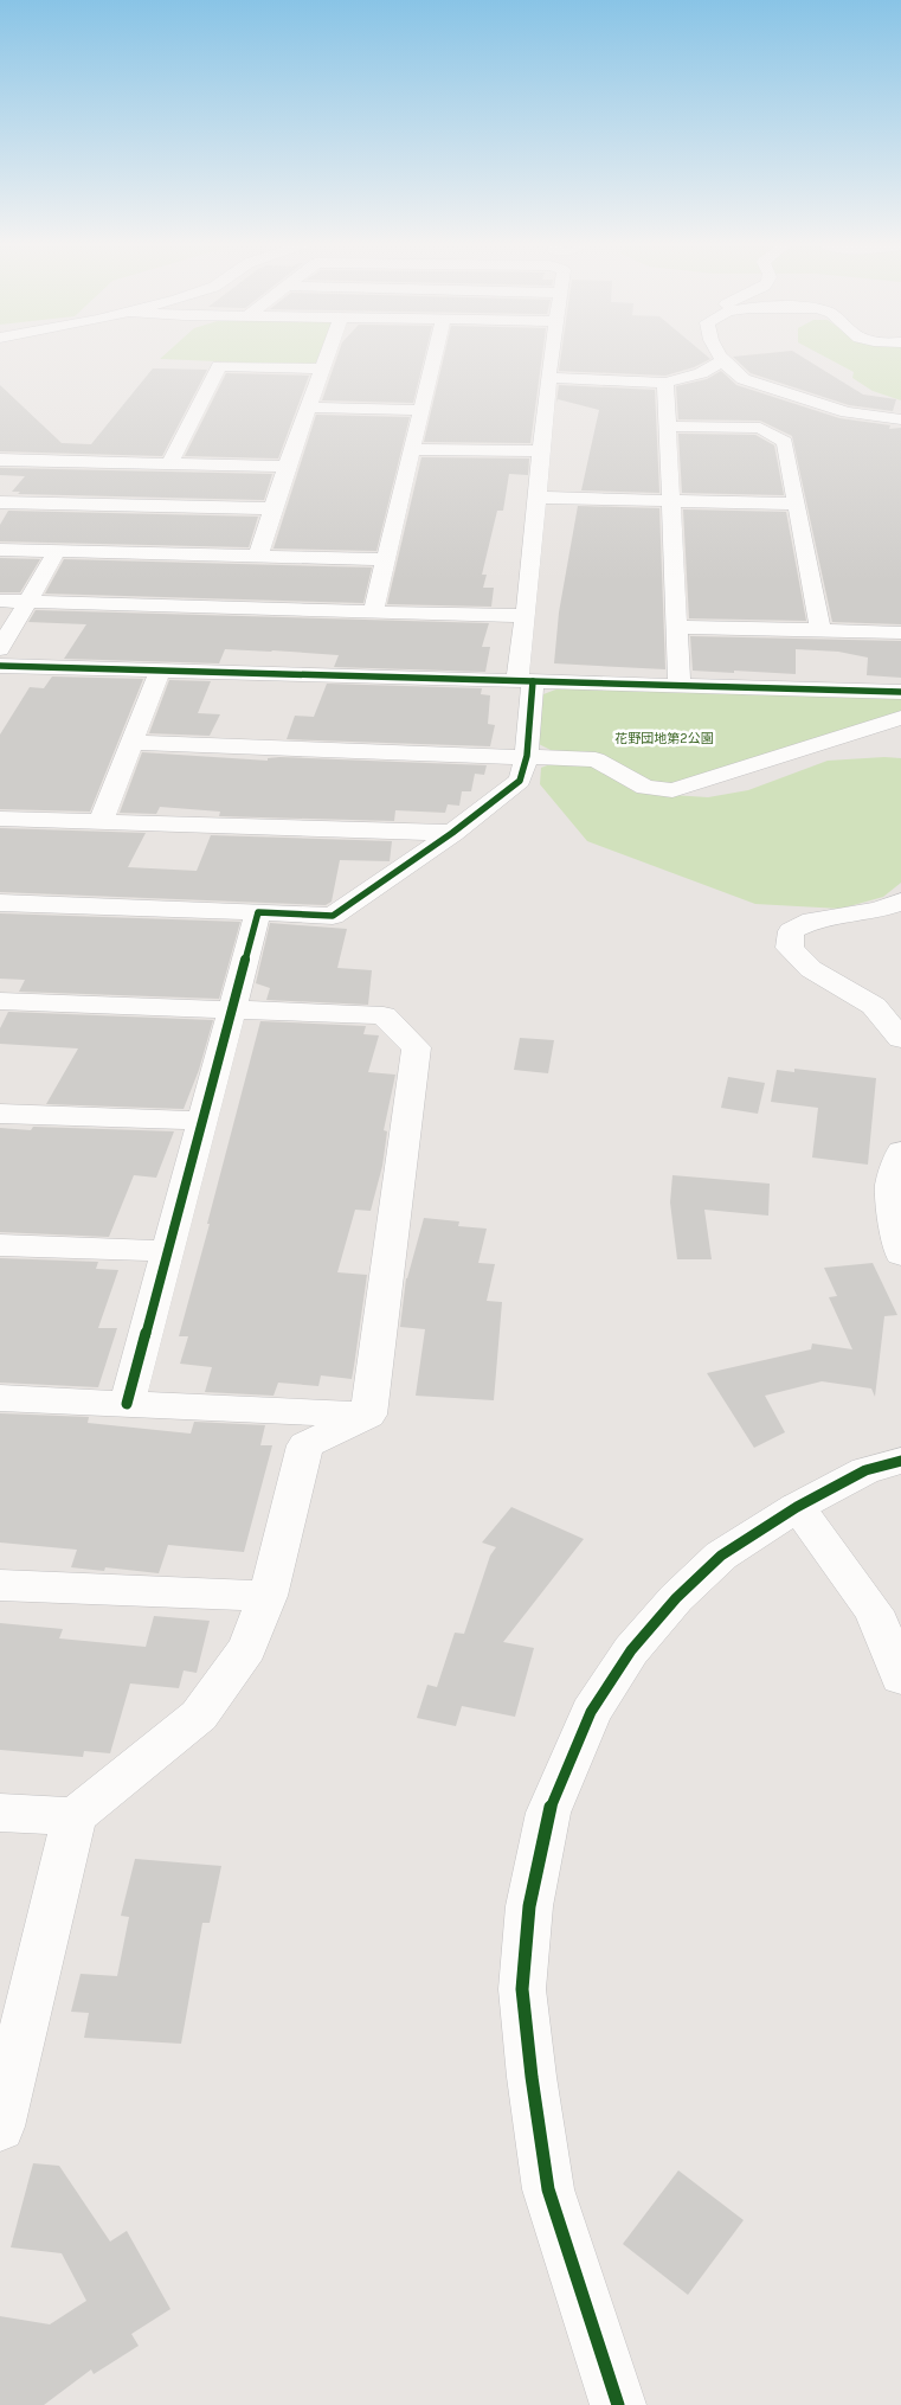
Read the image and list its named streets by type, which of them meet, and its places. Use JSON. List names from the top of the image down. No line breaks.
{"parks":["花野団地第2公園"]}
